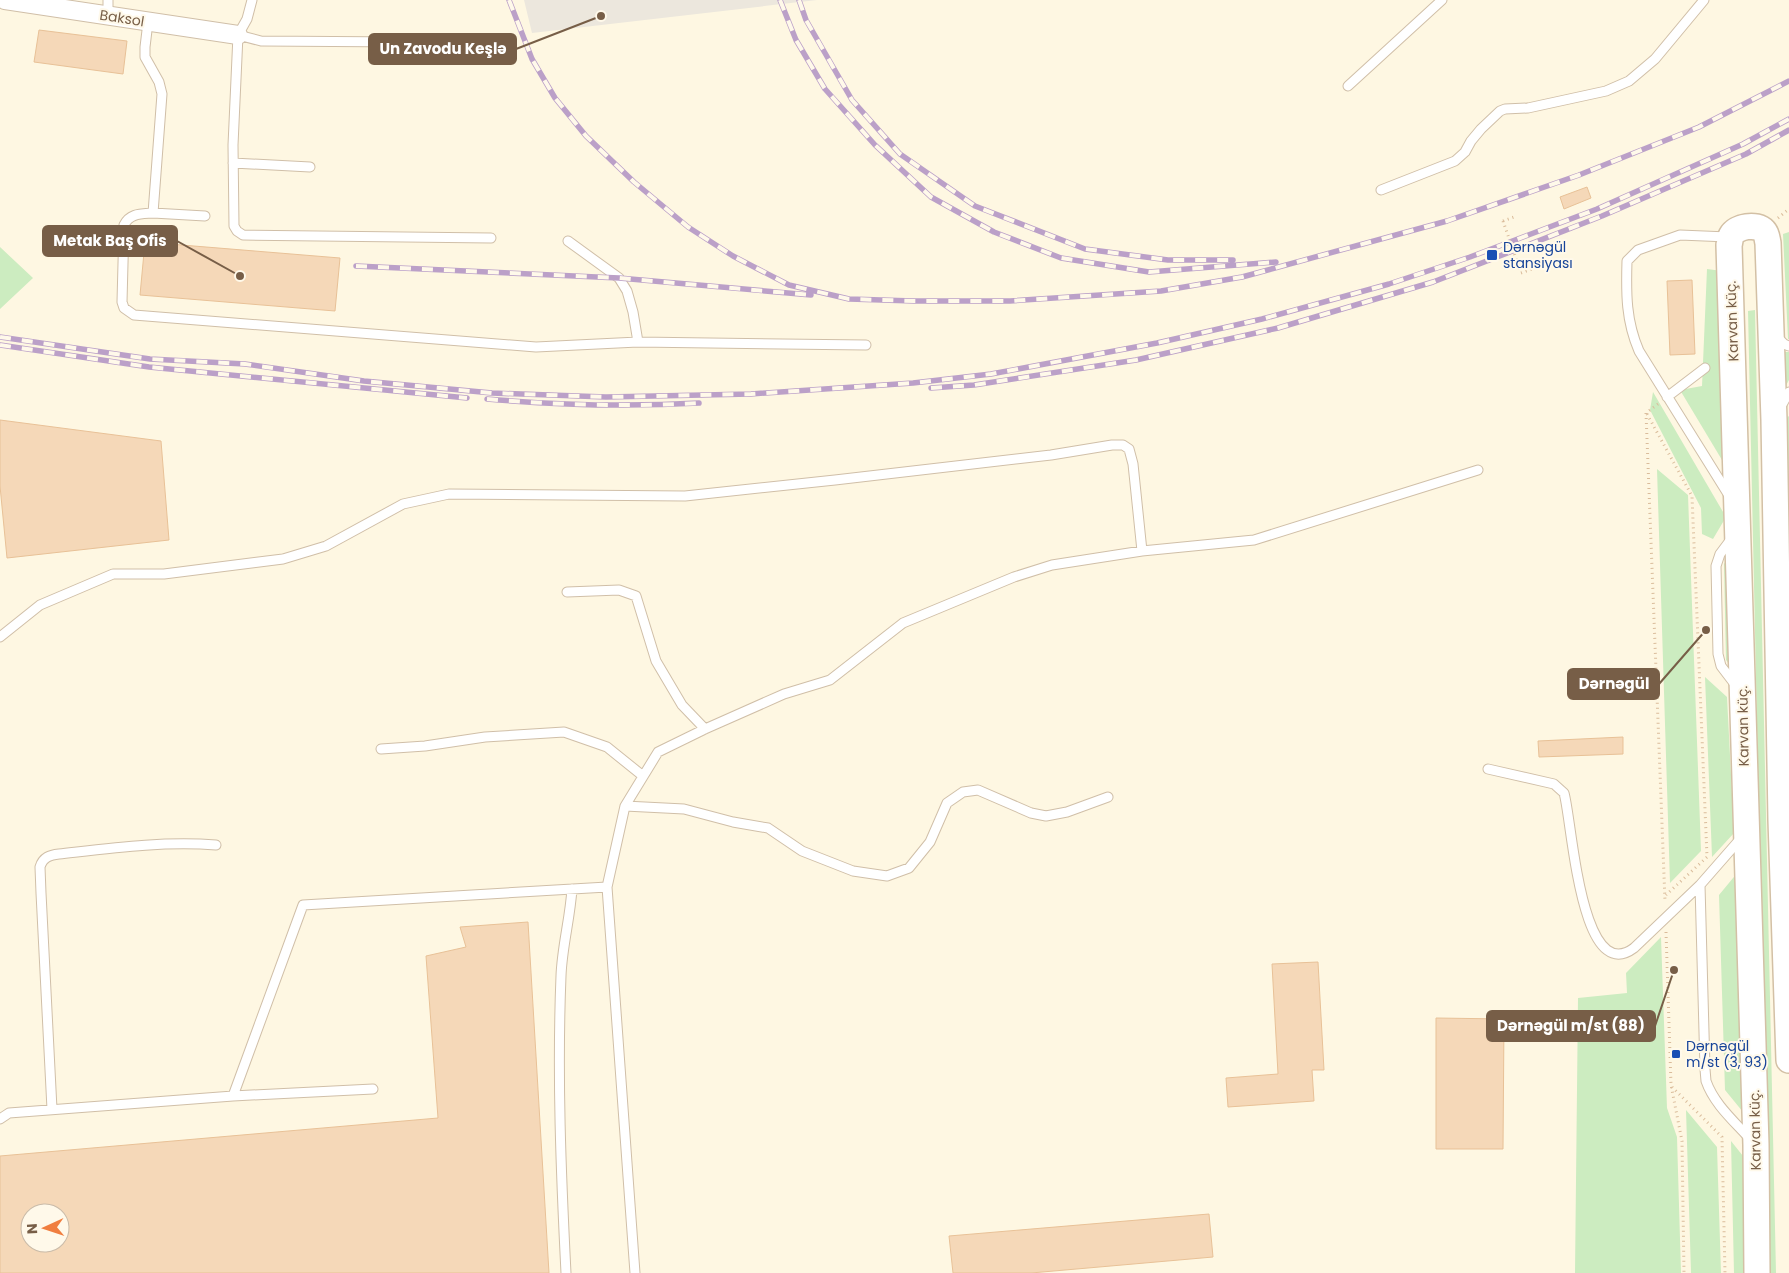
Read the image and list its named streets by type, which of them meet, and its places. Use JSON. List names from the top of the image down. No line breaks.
{"streets":{"street":["Baksol","Karvan küç."]},"places":{"other":["Un Zavodu Keşlə","Metak Baş Ofis","Dərnəgül","Dərnəgül m/st (88)"],"transit":["Dərnəgül stansiyası","Dərnəgül m/st (3, 93)"]},"north":"left"}
